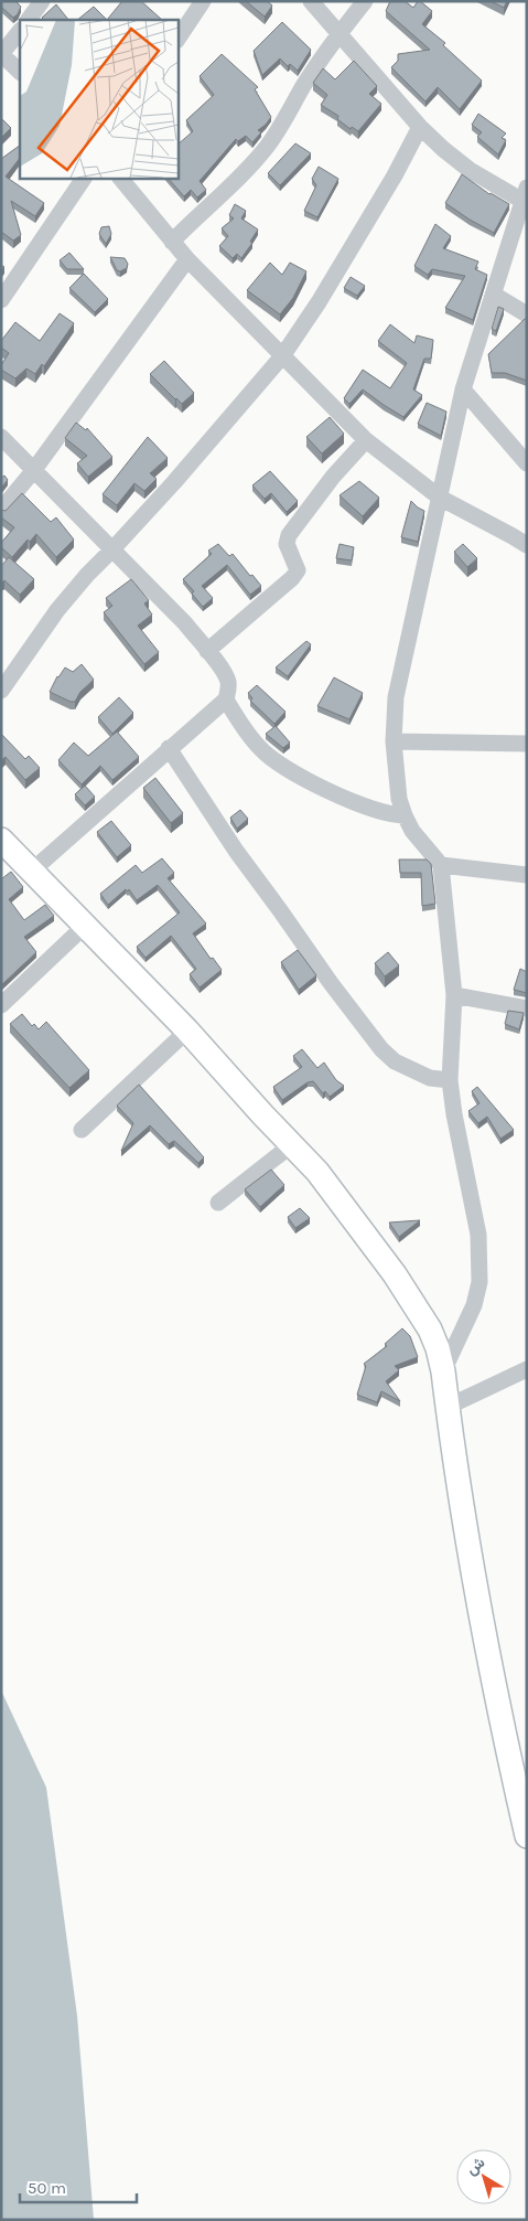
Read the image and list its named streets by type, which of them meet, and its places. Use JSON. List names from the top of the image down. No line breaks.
{"scale_bar":"50 m","north":"top left"}
